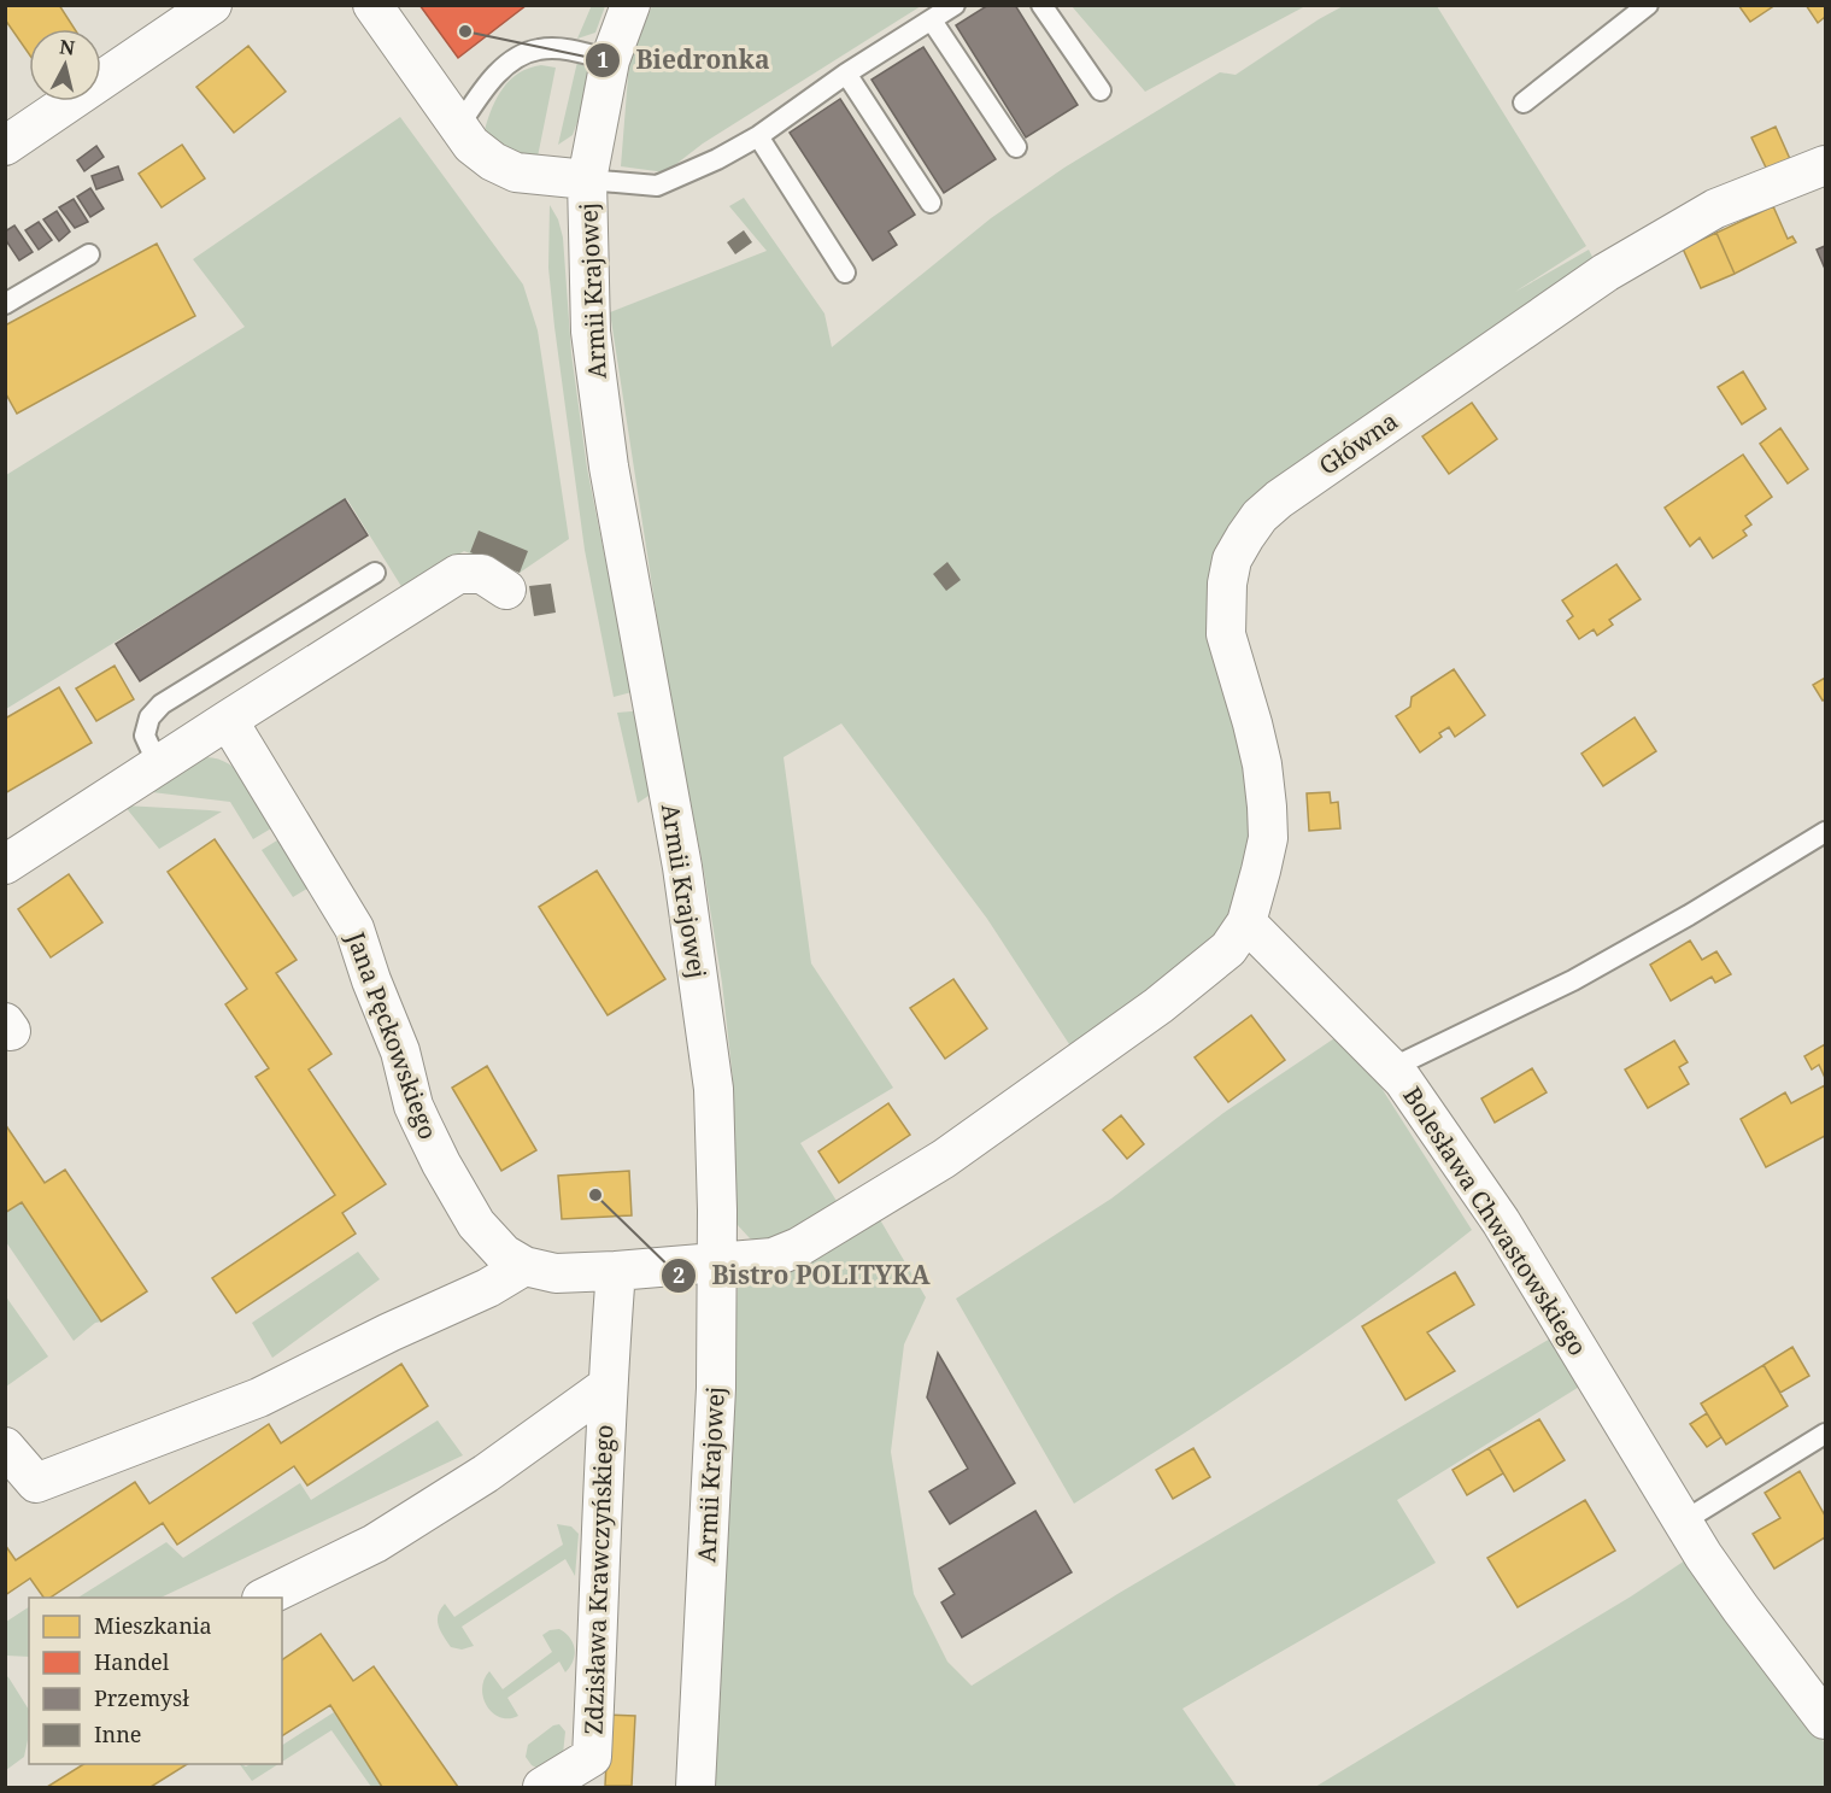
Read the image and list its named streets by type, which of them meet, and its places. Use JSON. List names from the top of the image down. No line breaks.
{"streets":{"street":["Armii Krajowej","Główna","Jana Pęckowskiego","Bolesława Chwastowskiego","Zdzisława Krawczyńskiego"]},"crossings":[["Armii Krajowej","Jana Pęckowskiego"],["Główna","Bolesława Chwastowskiego"],["Jana Pęckowskiego","Zdzisława Krawczyńskiego"]],"places":["Biedronka","Bistro POLITYKA"],"legend":["Mieszkania","Handel","Przemysł","Inne"],"north":"top"}
